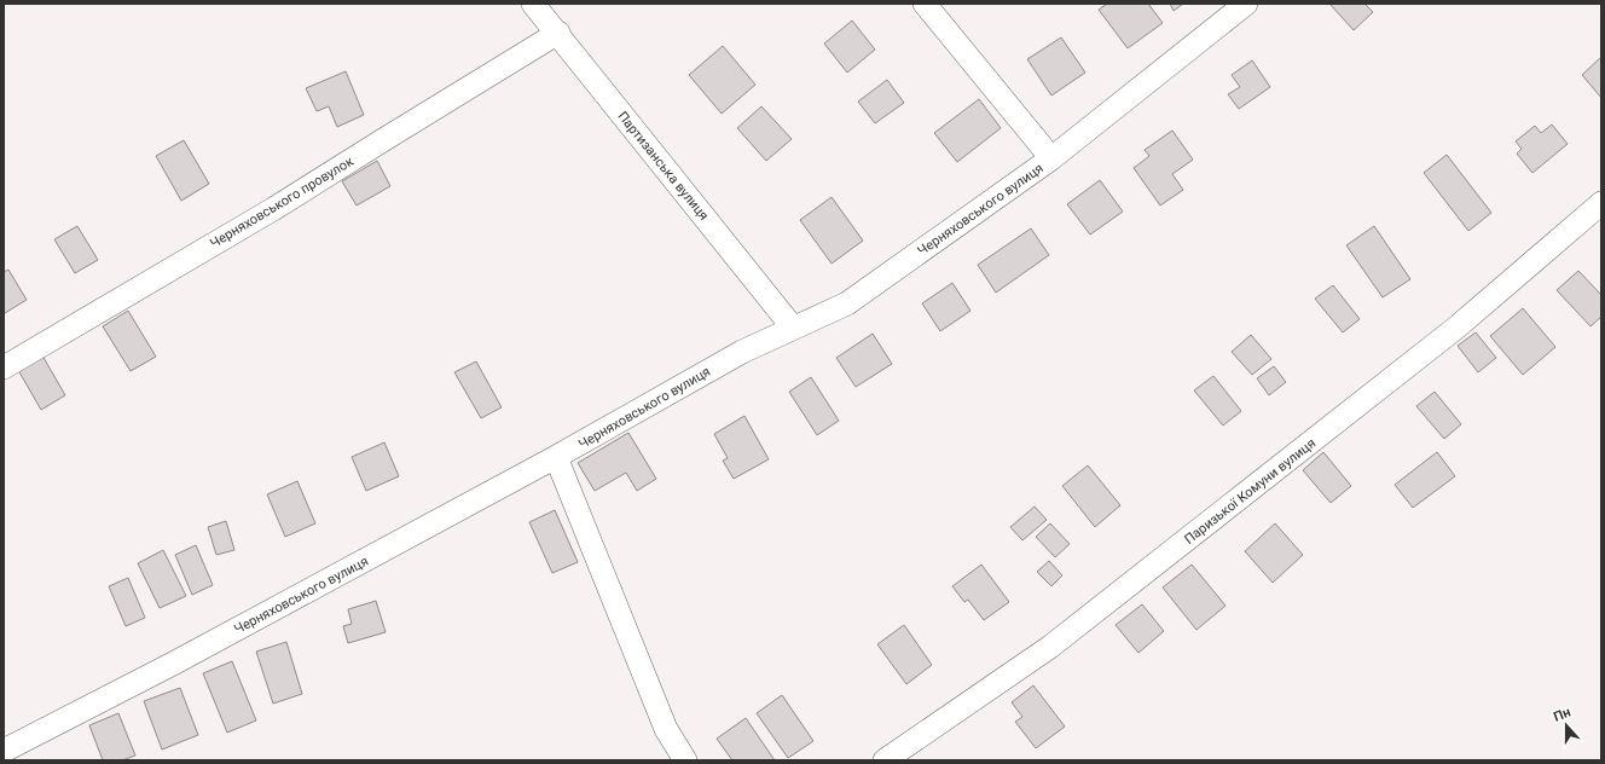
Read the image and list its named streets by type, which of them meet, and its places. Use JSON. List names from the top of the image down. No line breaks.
{"streets":{"street":["Партизанська вулиця","Черняховського провулок","Черняховського вулиця","Паризької Комуни вулиця"]},"crossings":[["Партизанська вулиця","Черняховського провулок"],["Партизанська вулиця","Черняховського вулиця"]],"north":"top"}
